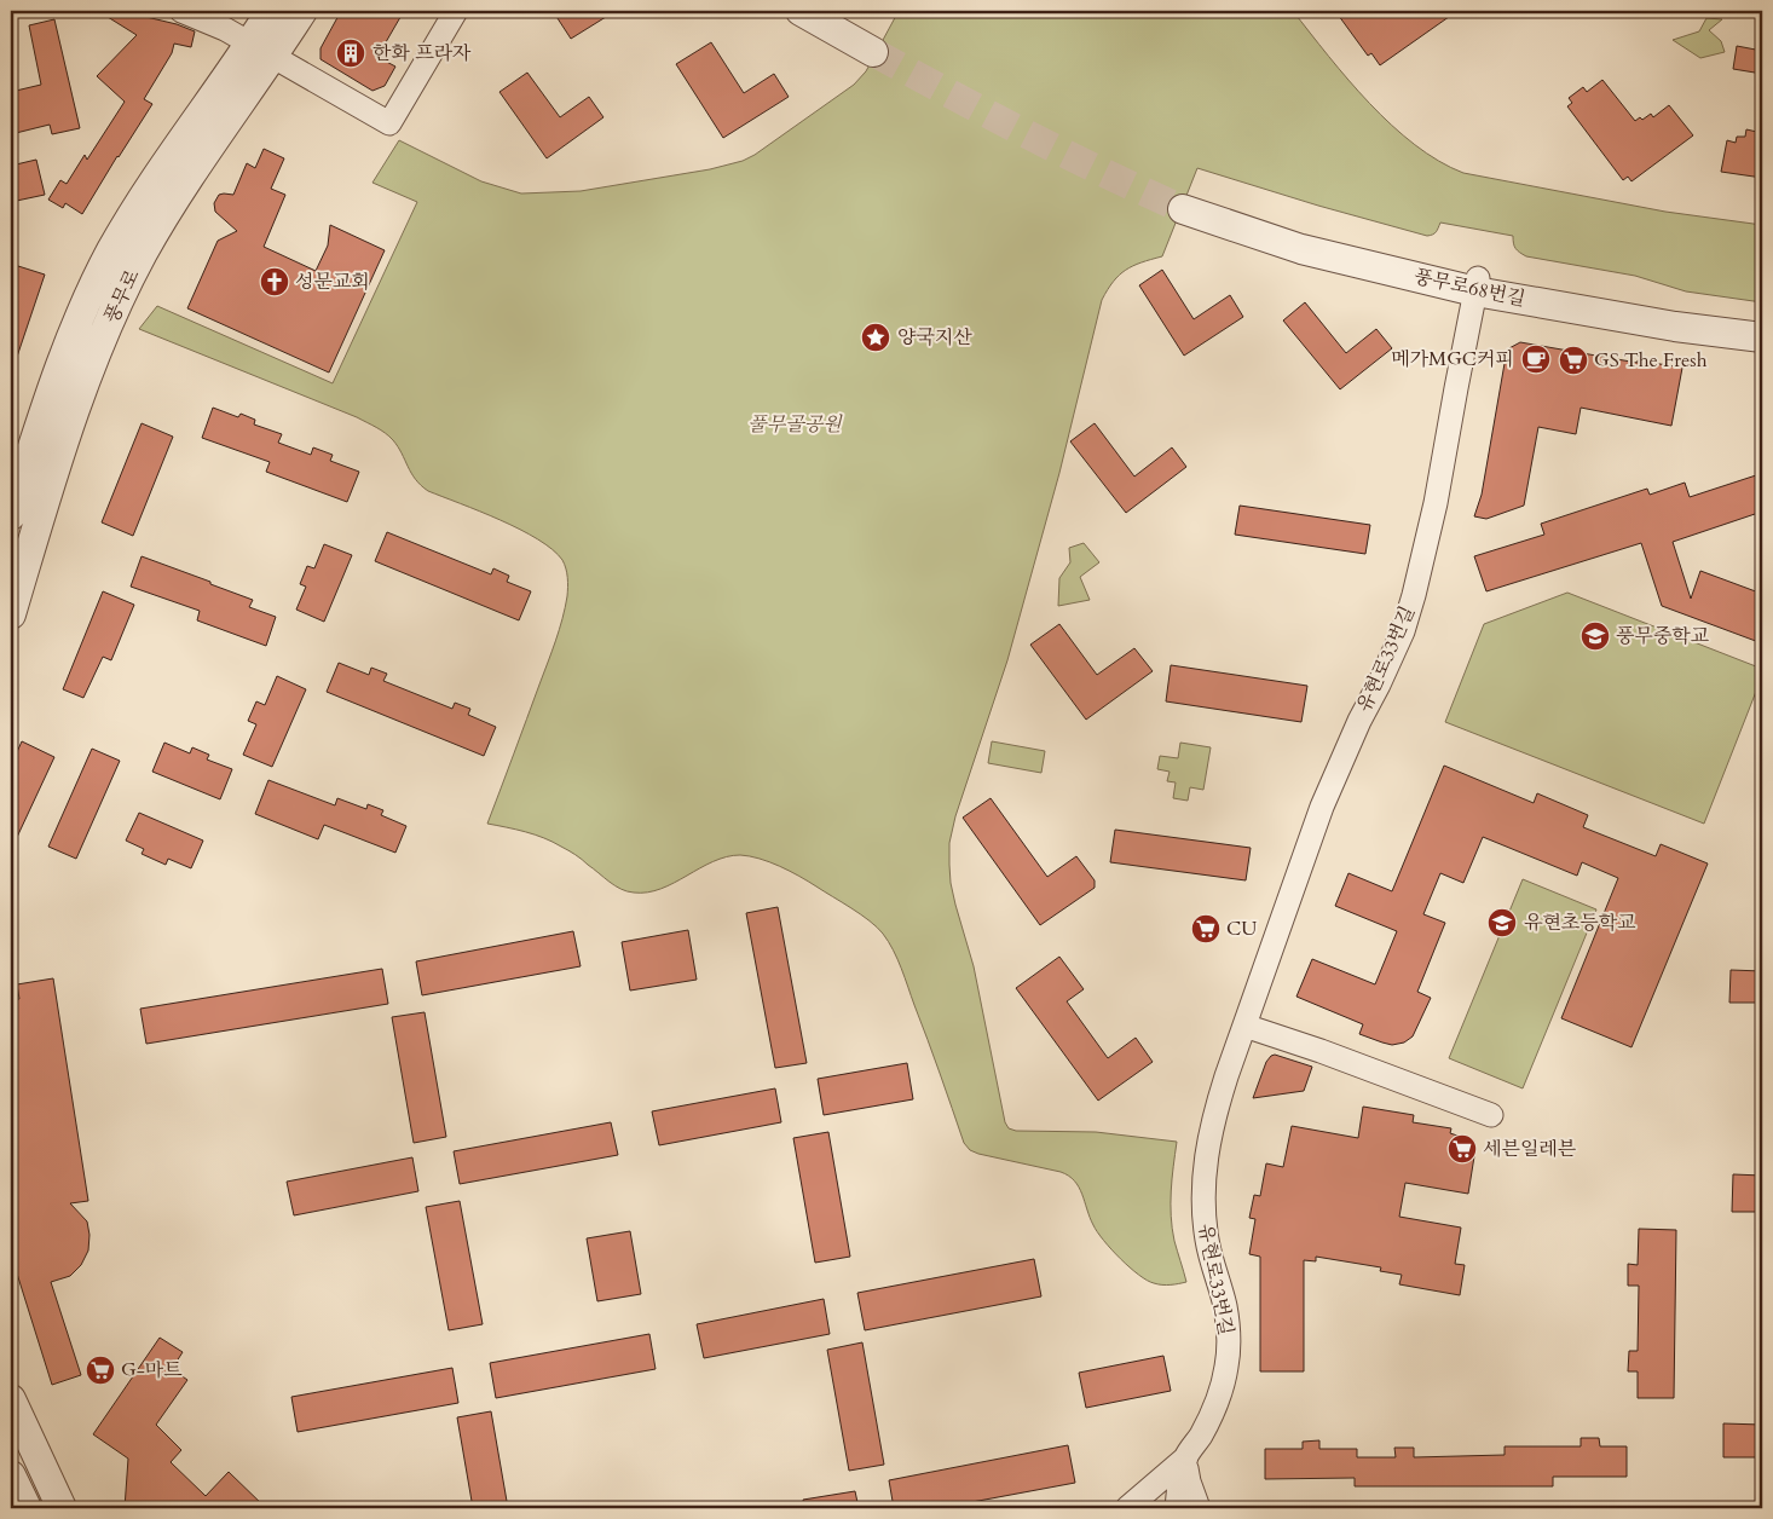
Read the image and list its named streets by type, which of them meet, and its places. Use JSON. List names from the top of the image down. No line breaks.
{"streets":{"street":["풍무로68번길","풍무로","유현로33번길"]},"crossings":[["풍무로68번길","유현로33번길"]],"parks":["풀무골공원"],"places":{"building":["한화 프라자"],"church":["성문교회"],"place":["양국지산"],"cafe":["메가MGC커피"],"supermarket":["GS The Fresh","CU","세븐일레븐","G-마트"],"school or university":["풍무중학교","유현초등학교"]}}
